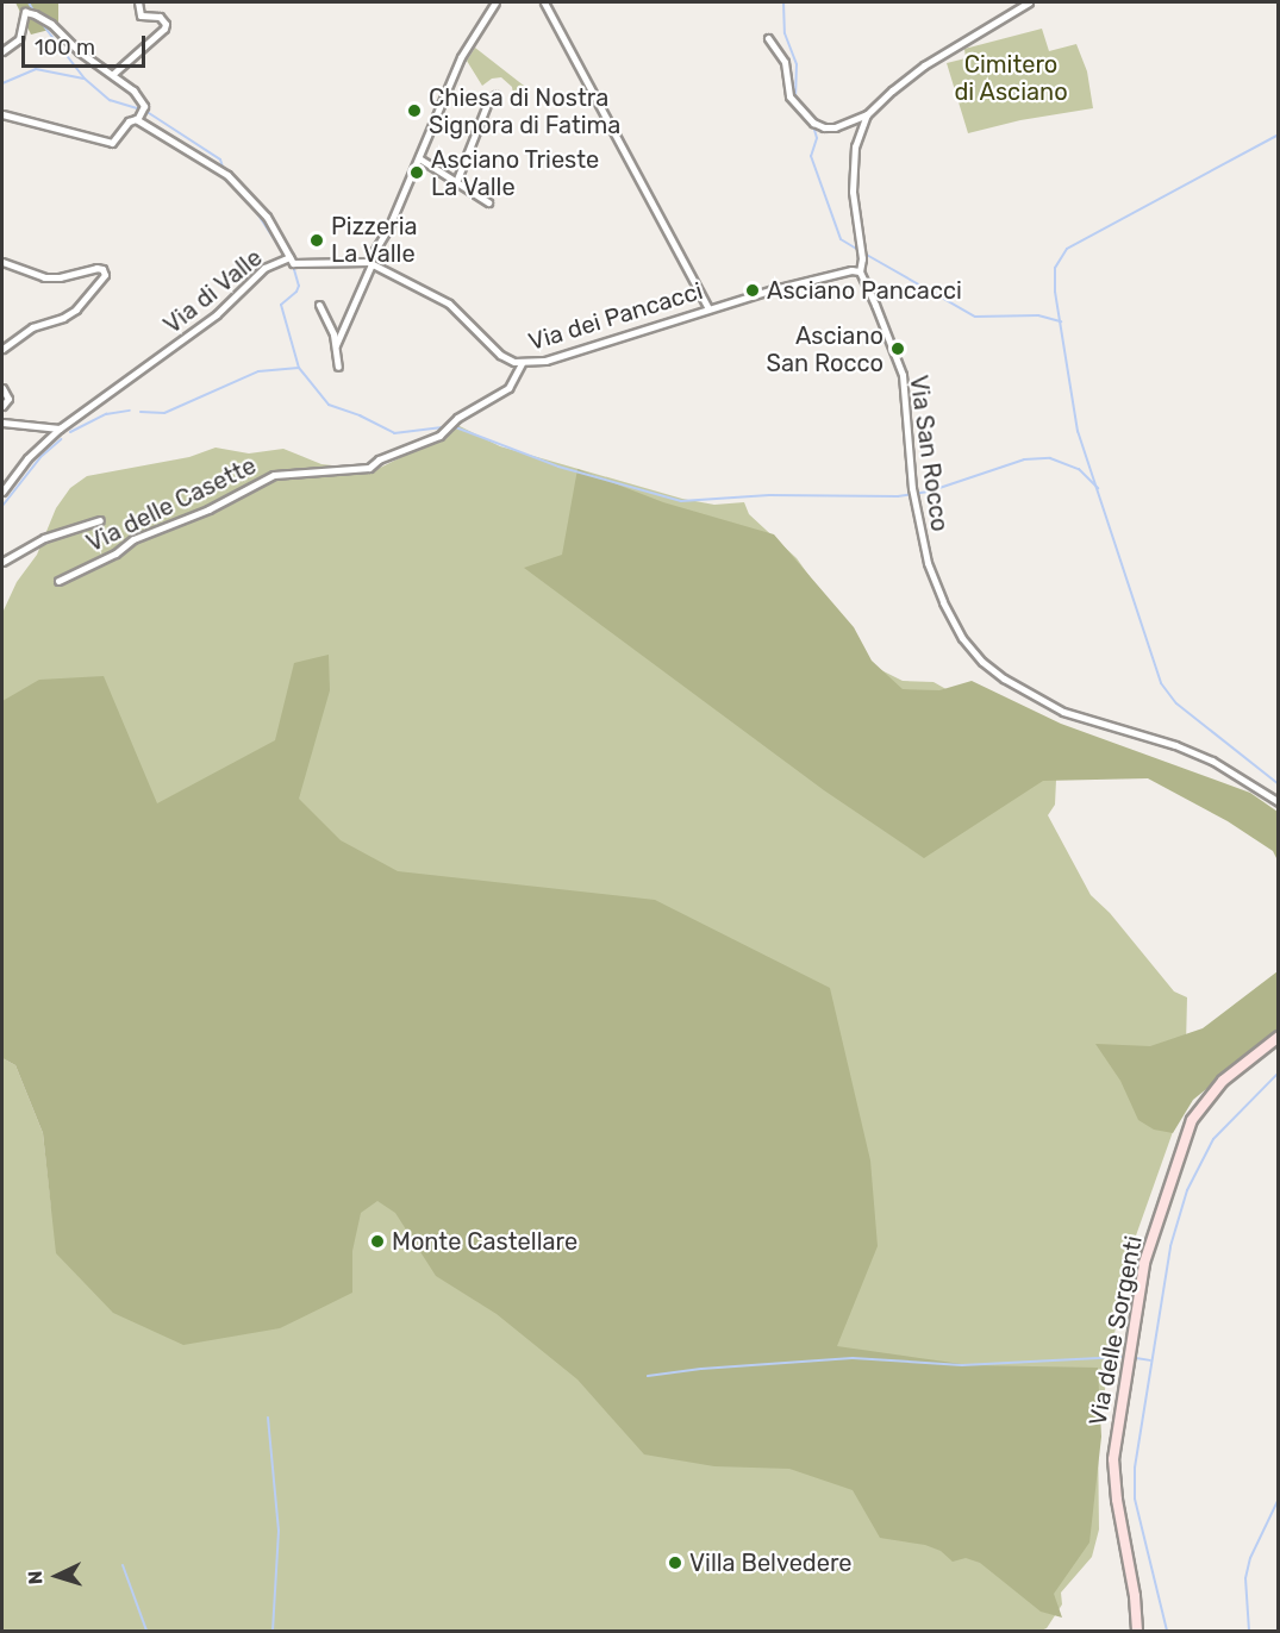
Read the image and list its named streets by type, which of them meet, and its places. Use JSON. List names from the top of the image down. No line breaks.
{"streets":{"main road":["Via delle Sorgenti"],"street":["Via di Valle","Via dei Pancacci","Via San Rocco","Via delle Casette"]},"crossings":[["Via di Valle","Via dei Pancacci"],["Via dei Pancacci","Via San Rocco"],["Via dei Pancacci","Via delle Casette"]],"parks":["Cimitero di Asciano"],"places":["Chiesa di Nostra Signora di Fatima","Asciano Trieste La Valle","Pizzeria La Valle","Asciano Pancacci","Asciano San Rocco","Monte Castellare","Villa Belvedere"],"scale_bar":"100 m","north":"left"}
